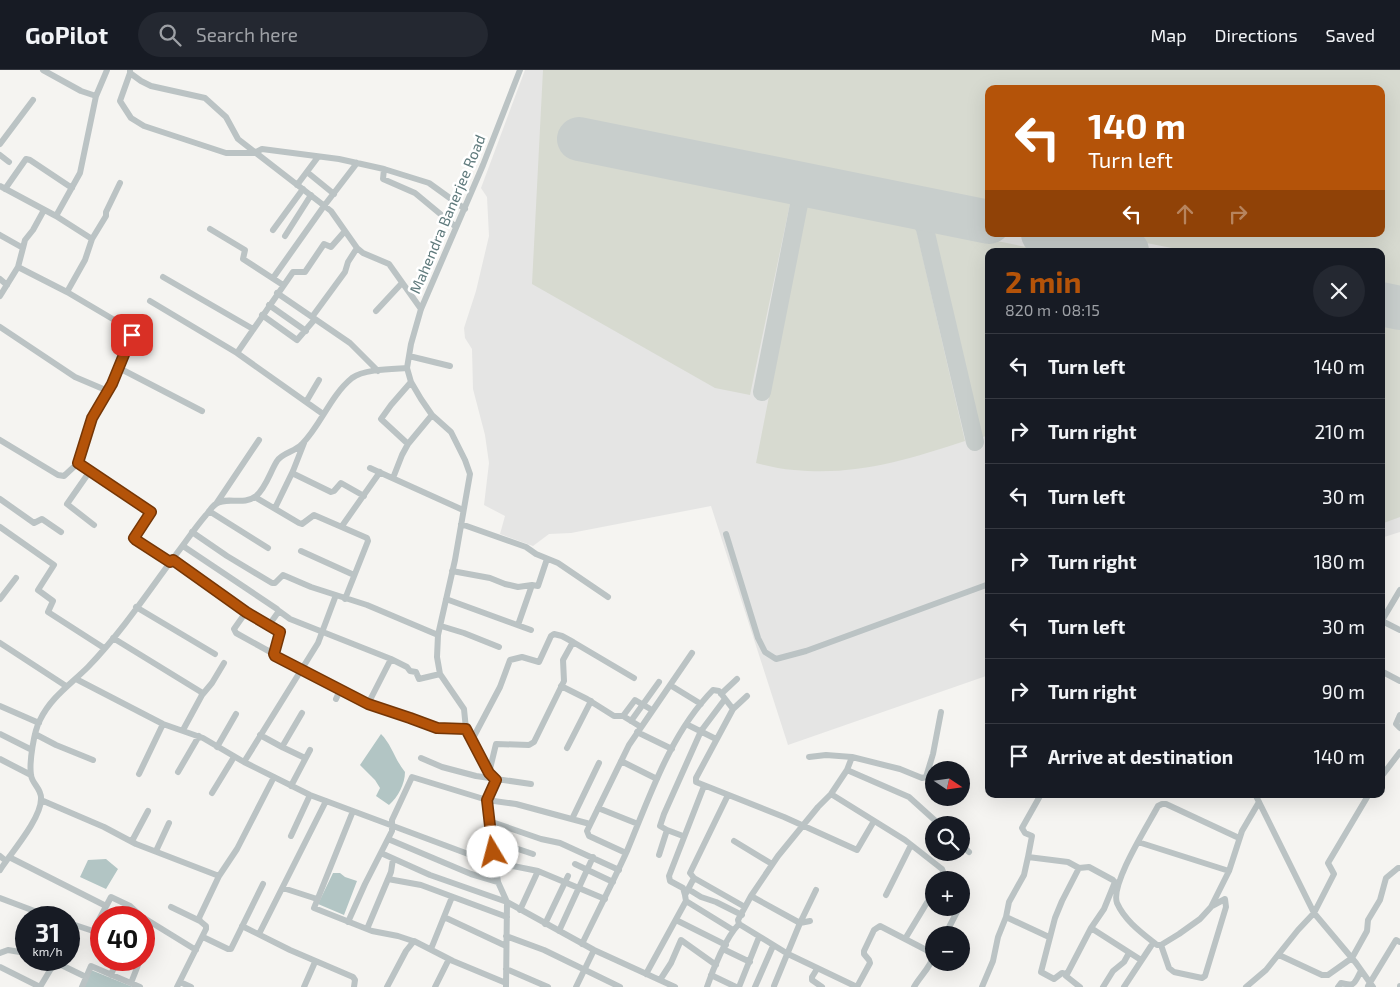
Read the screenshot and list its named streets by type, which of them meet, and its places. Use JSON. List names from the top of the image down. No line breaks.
{"streets":{"street":["Mahendra Banerjee Road"]},"north":"right","page":{"header":"GoPilot","search":"Search here","nav":["Map","Directions","Saved"],"turn":["140 m","Turn left"],"heading":["2 min","820 m · 08:15"],"list":[{"name":"Turn left","value":"140 m"},{"name":"Turn right","value":"210 m"},{"name":"Turn left","value":"30 m"},{"name":"Turn right","value":"180 m"},{"name":"Turn left","value":"30 m"},{"name":"Turn right","value":"90 m"},{"name":"Arrive at destination","value":"140 m"}],"map_buttons":["+","−"],"speed":"31 km/h","limit":"40"}}
